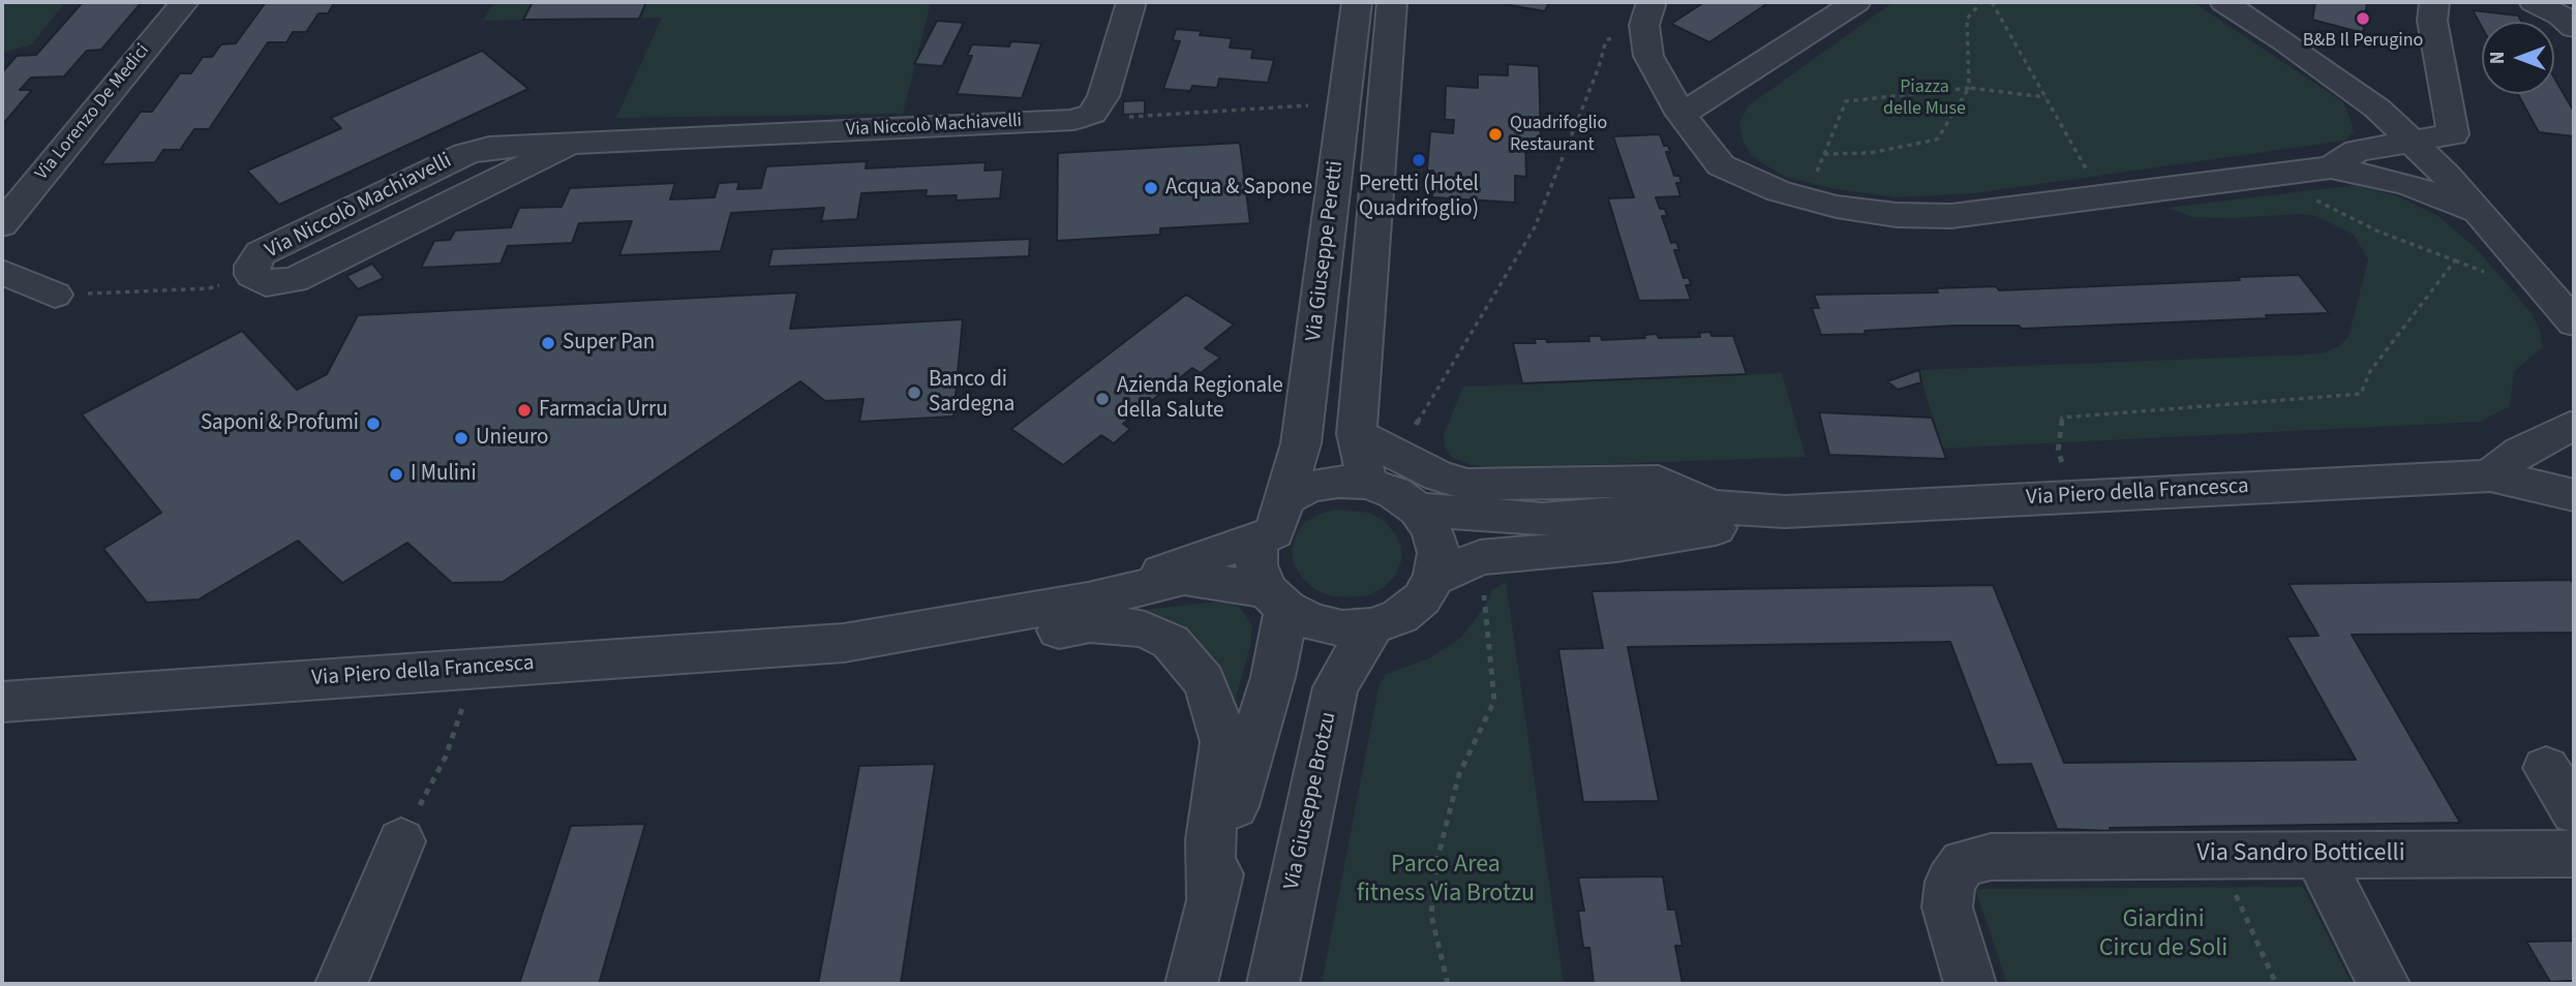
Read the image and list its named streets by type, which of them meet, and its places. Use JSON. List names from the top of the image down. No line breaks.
{"streets":{"street":["Via Lorenzo De Medici","Via Niccolò Machiavelli","Via Giuseppe Peretti","Via Piero della Francesca","Via Giuseppe Brotzu","Via Sandro Botticelli"]},"crossings":[["Via Giuseppe Peretti","Via Piero della Francesca"],["Via Giuseppe Peretti","Via Giuseppe Brotzu"],["Via Piero della Francesca","Via Giuseppe Brotzu"]],"parks":["Piazza delle Muse","Parco Area fitness Via Brotzu","Giardini Circu de Soli"],"places":["B&B Il Perugino","Quadrifoglio Restaurant","Peretti (Hotel Quadrifoglio)","Acqua & Sapone","Super Pan","Banco di Sardegna","Azienda Regionale della Salute","Farmacia Urru","Saponi & Profumi","Unieuro","I Mulini"],"north":"left"}
